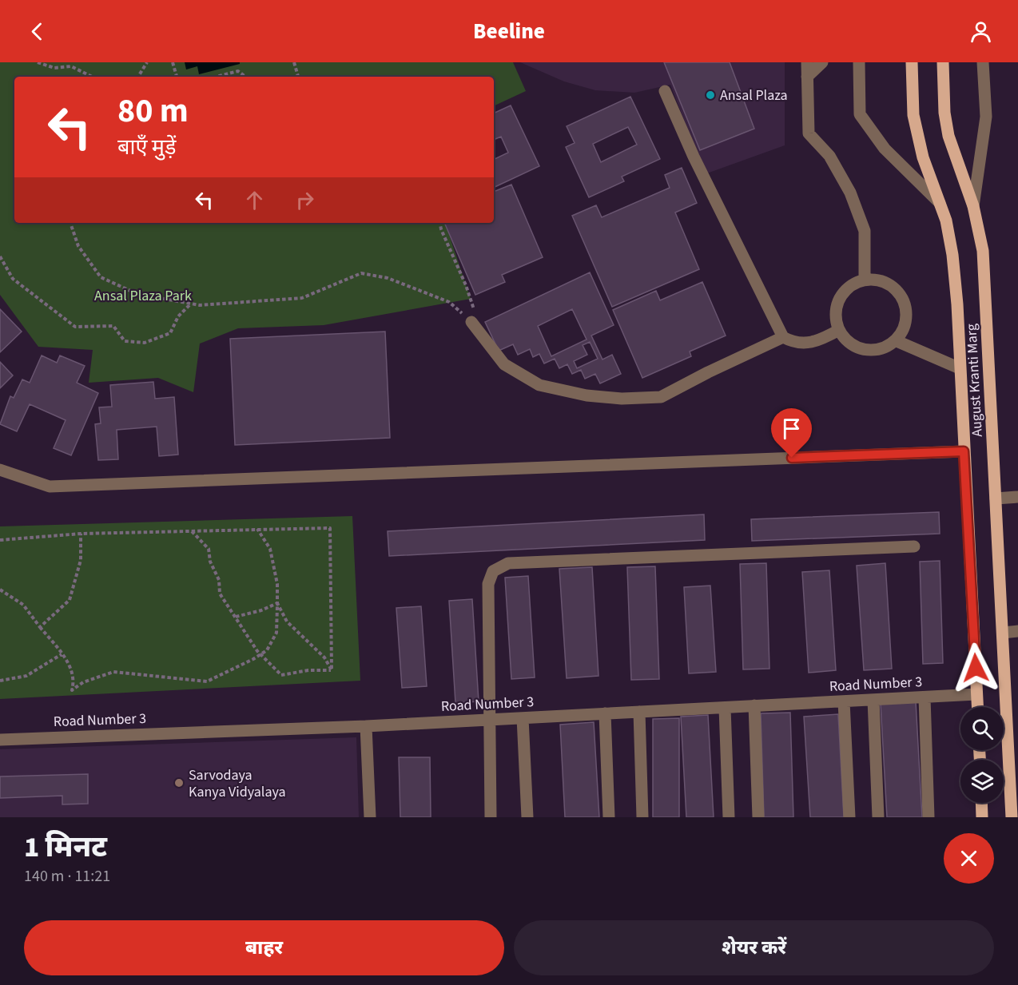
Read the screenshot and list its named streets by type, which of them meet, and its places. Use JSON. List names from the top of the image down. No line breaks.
{"streets":{"main road":["August Kranti Marg"],"street":["Road Number 3"]},"crossings":[["August Kranti Marg","Road Number 3"]],"parks":["Ansal Plaza Park"],"places":["Ansal Plaza","Sarvodaya Kanya Vidyalaya"],"page":{"header":"Beeline","turn":["80 m","बाएँ मुड़ें"],"heading":["1 मिनट","140 m · 11:21"],"buttons":["बाहर","शेयर करें"]}}
